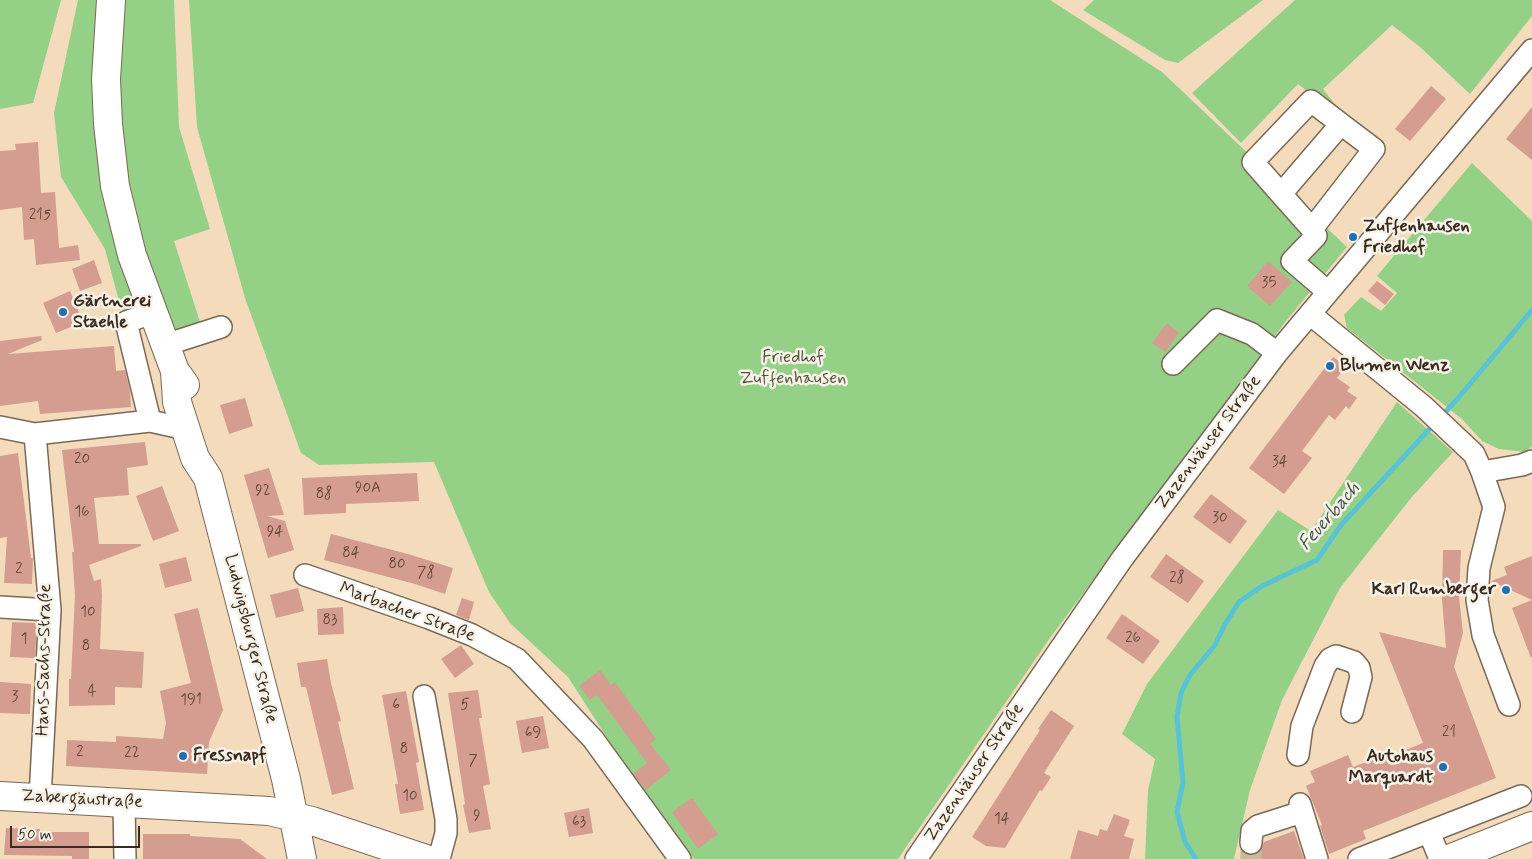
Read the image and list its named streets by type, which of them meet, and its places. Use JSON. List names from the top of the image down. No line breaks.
{"streets":{"main road":["Ludwigsburger Straße","Zabergäustraße"],"street":["Zazenhäuser Straße","Marbacher Straße","Hans-Sachs-Straße"]},"crossings":[["Ludwigsburger Straße","Zabergäustraße"],["Hans-Sachs-Straße","Zabergäustraße"]],"water":["Feuerbach"],"parks":["Friedhof Zuffenhausen"],"places":["Zuffenhausen Friedhof","Gärtnerei Staehle","Blumen Wenz","Karl Rumberger","Fressnapf","Autohaus Marquardt"],"house_numbers":["215","35","20","34","90A","92","88","16","30","94","84","80","2","78","28","10","83","26","1","8","4","3","191","6","5","21","69","8","2","22","7","10","9","14","63"],"scale_bar":"50 m"}
